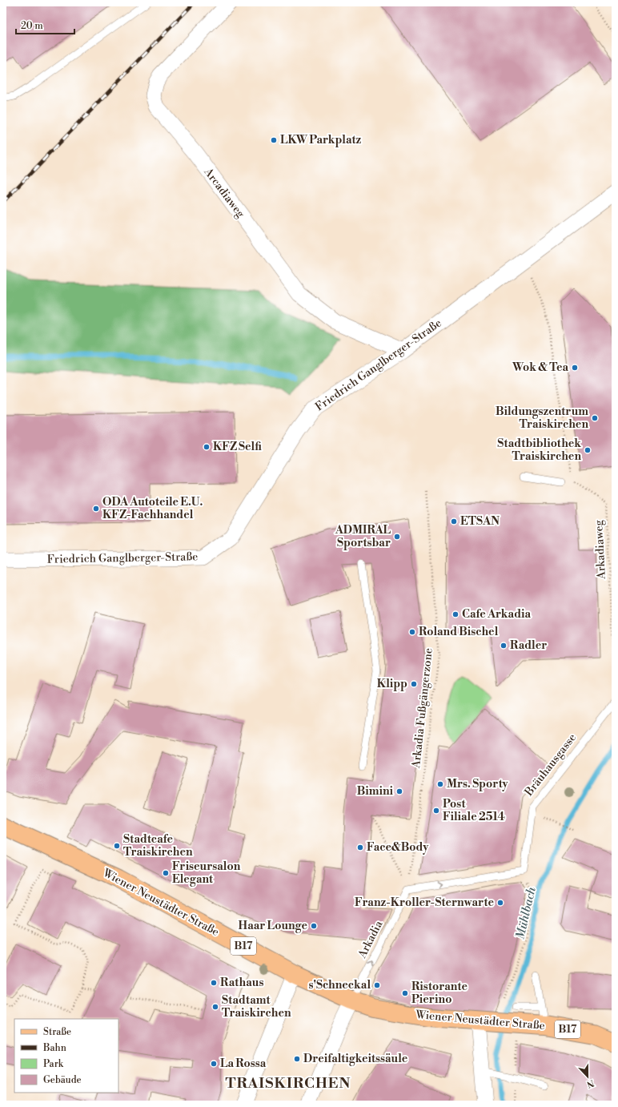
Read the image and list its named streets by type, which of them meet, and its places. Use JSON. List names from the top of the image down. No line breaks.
{"streets":{"main road":["Wiener Neustädter Straße","B17"],"street":["Arcadiaweg","Friedrich Ganglberger-Straße"],"lane":["Bräuhausgasse","Arkadia"],"path":["Arkadiaweg","Arkadia Fußgängerzone"]},"crossings":[["Arcadiaweg","Friedrich Ganglberger-Straße"],["Arkadia Fußgängerzone","Arkadia"],["Wiener Neustädter Straße","Arkadia"]],"one_way":["Arkadia"],"districts":["TRAISKIRCHEN"],"water":["Mühlbach"],"places":["LKW Parkplatz","Wok & Tea","Bildungszentrum Traiskirchen","KFZ Selfi","Stadtbibliothek Traiskirchen","ODA Autoteile E.U. KFZ-Fachhandel","ETSAN","ADMIRAL Sportsbar","Cafe Arkadia","Roland Bischel","Radler","Klipp","Mrs. Sporty","Bimini","Post Filiale 2514","Stadtcafe Traiskirchen","Face&Body","Friseursalon Elegant","Franz-Kroller-Sternwarte","Haar Lounge","Rathaus","s'Schneckal","Ristorante Pierino","Stadtamt Traiskirchen","Dreifaltigkeitssäule","La Rossa"],"legend":["Straße","Bahn","Park","Gebäude"],"scale_bar":"20 m","north":"bottom"}
